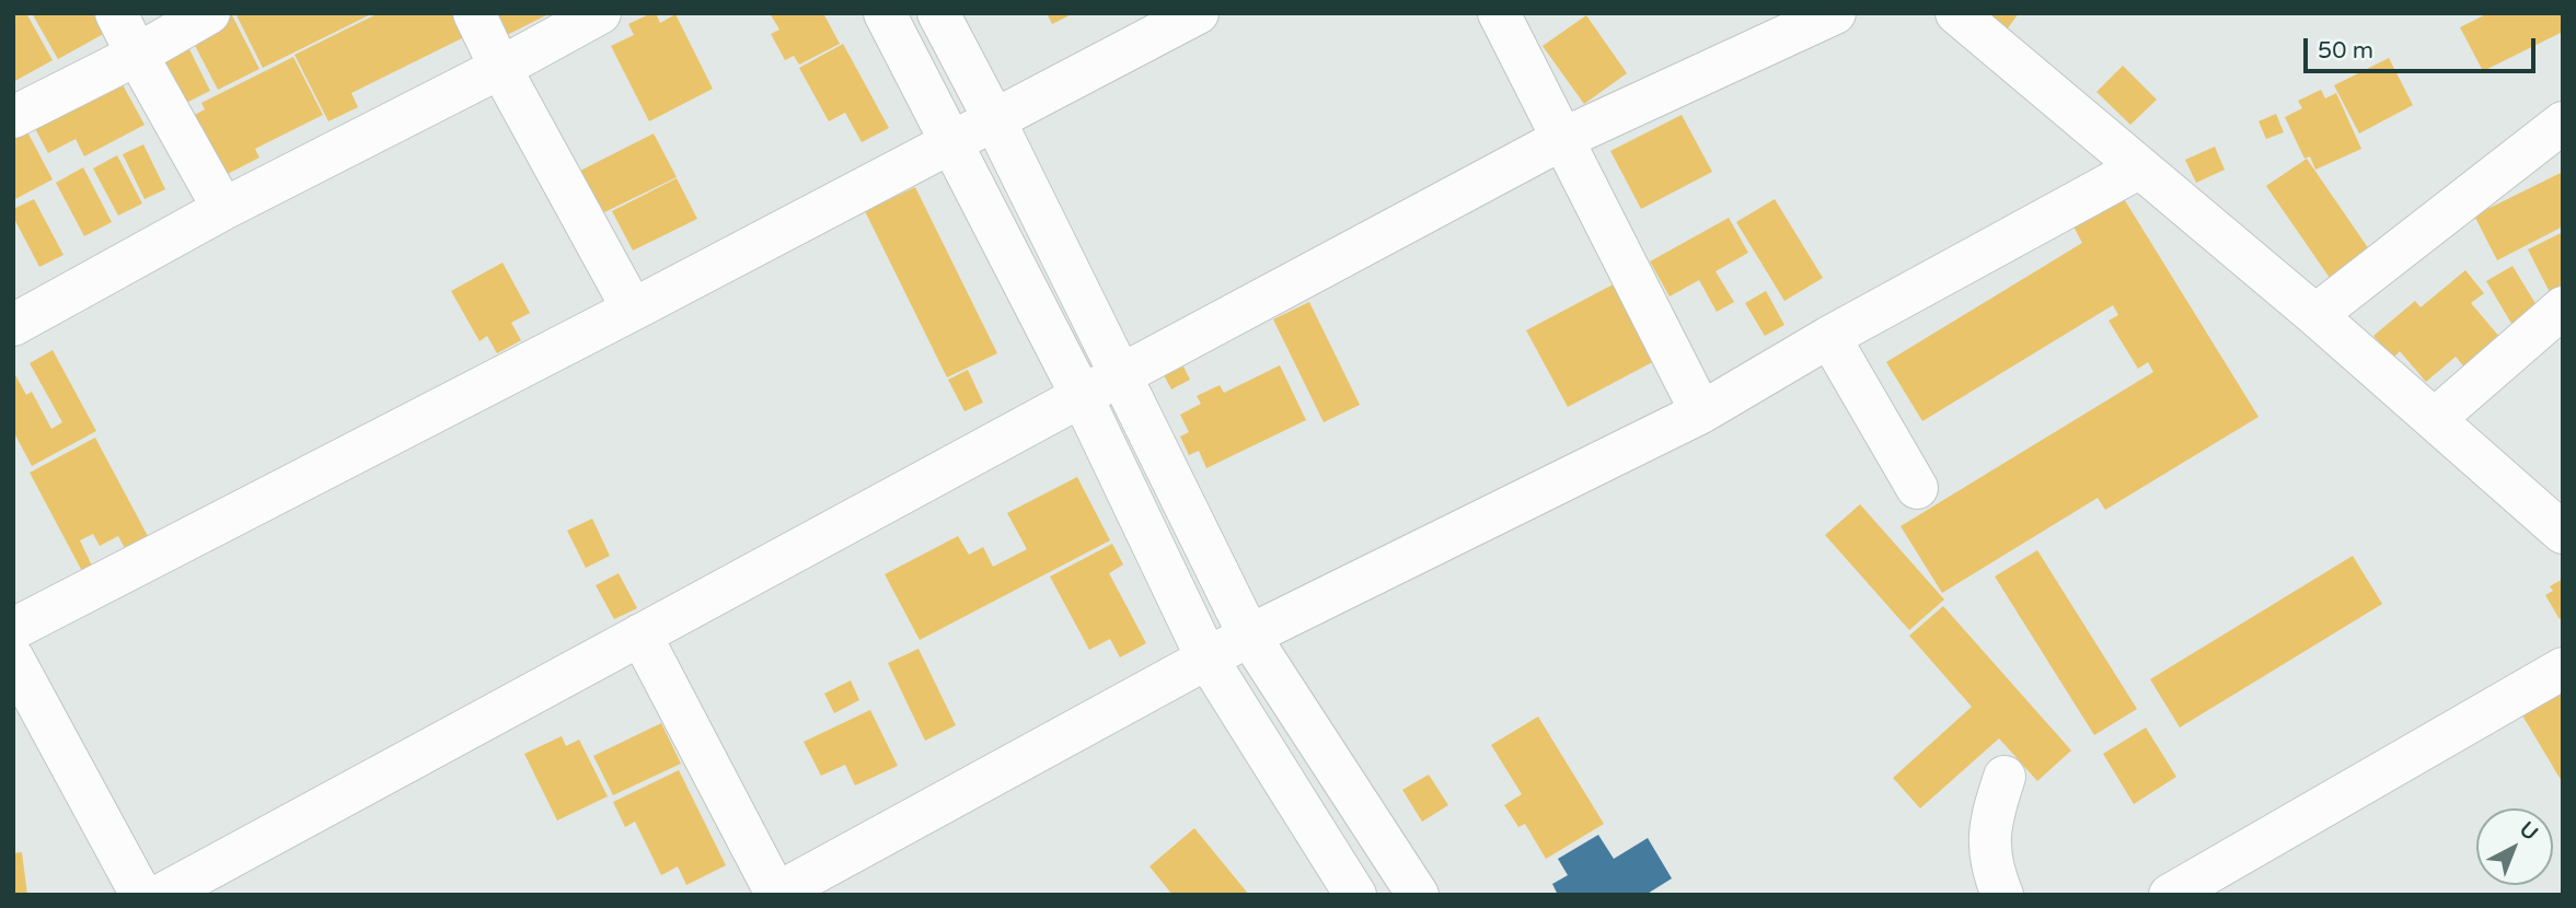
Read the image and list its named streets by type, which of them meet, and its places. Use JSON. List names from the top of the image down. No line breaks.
{"scale_bar":"50 m","north":"top right"}
